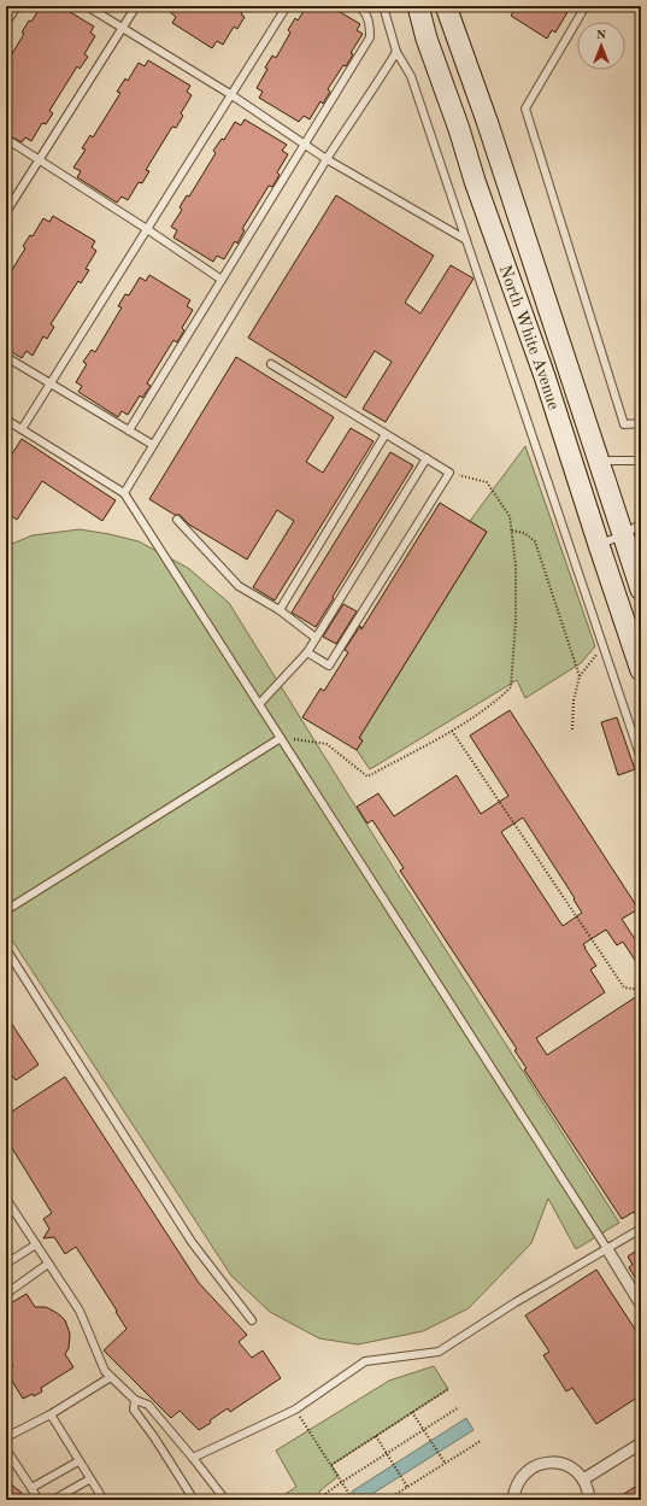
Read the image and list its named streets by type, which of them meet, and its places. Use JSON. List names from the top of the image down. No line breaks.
{"streets":{"main road":["North White Avenue"]},"north":"top"}
